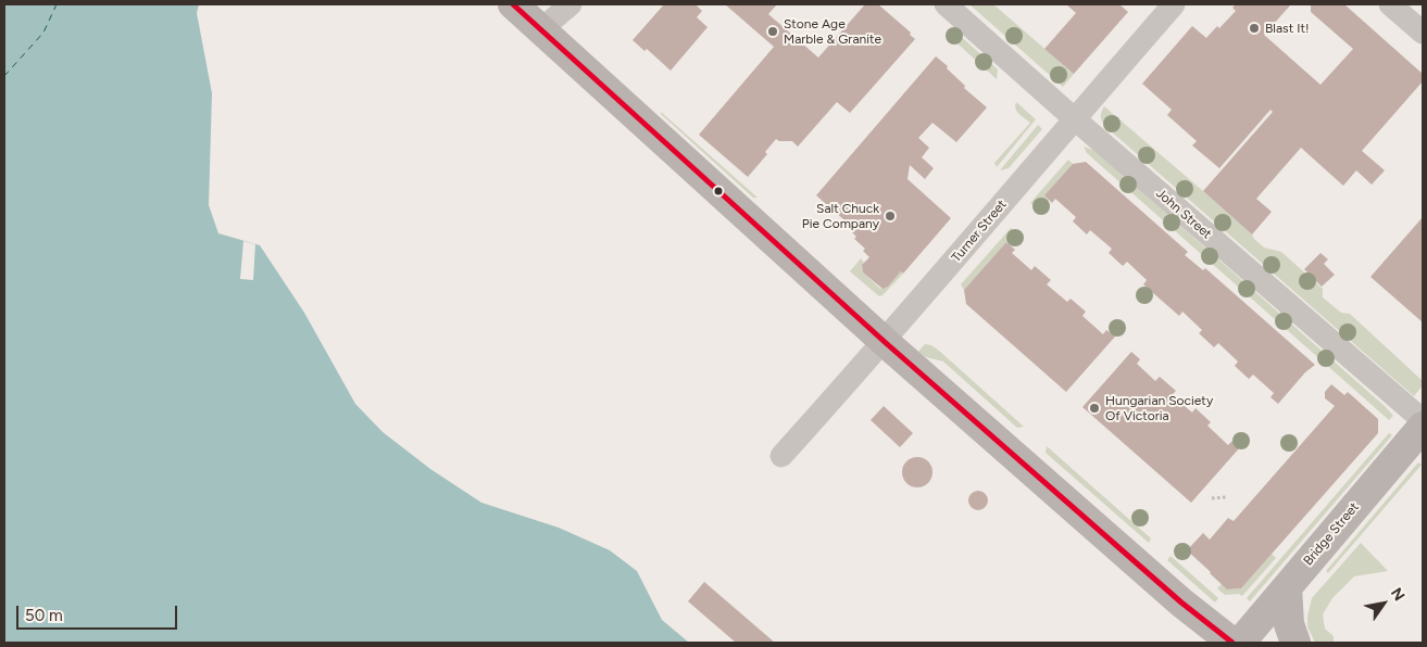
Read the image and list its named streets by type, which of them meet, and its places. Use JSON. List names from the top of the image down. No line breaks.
{"streets":{"main road":["Bridge Street"],"street":["John Street","Turner Street"]},"crossings":[["John Street","Turner Street"]],"places":["Blast It!","Stone Age Marble & Granite","Salt Chuck Pie Company","Hungarian Society Of Victoria"],"scale_bar":"50 m","north":"top right"}
